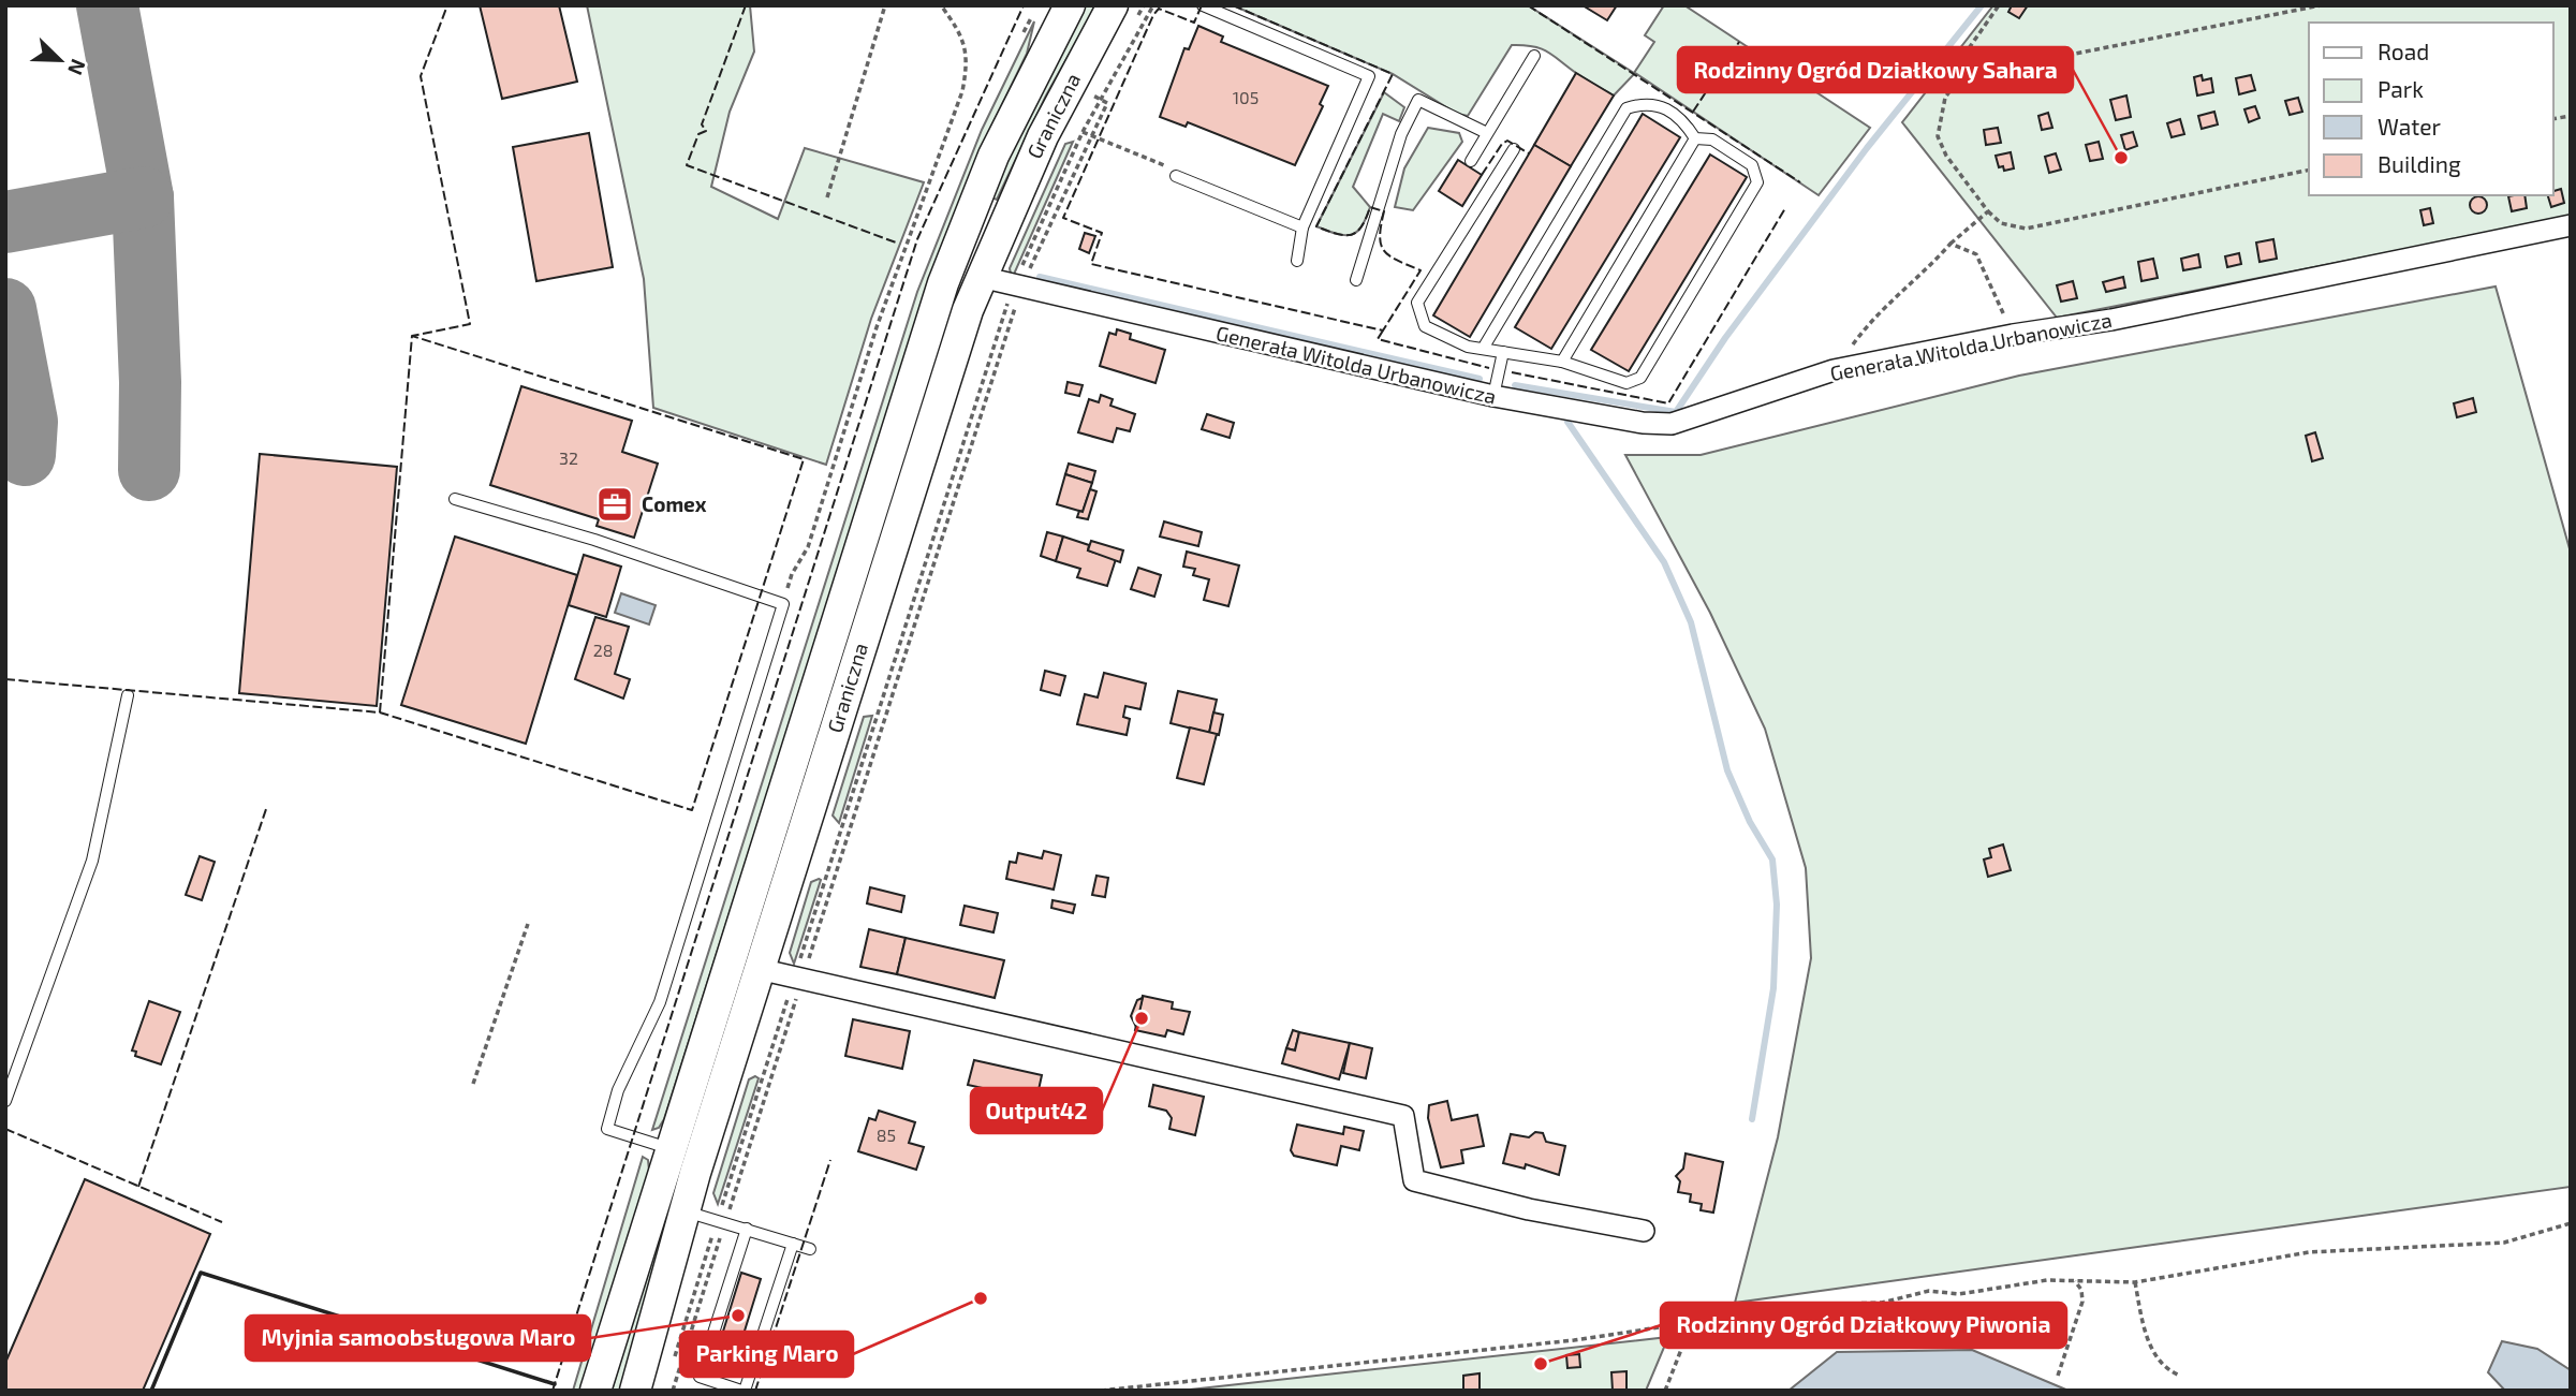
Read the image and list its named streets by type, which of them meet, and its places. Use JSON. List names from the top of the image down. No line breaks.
{"streets":{"main road":["Graniczna"],"street":["Generała Witolda Urbanowicza"]},"crossings":[["Graniczna","Generała Witolda Urbanowicza"]],"places":{"other":["Rodzinny Ogród Działkowy Sahara","Output42","Parking Maro","Myjnia samoobsługowa Maro","Rodzinny Ogród Działkowy Piwonia"],"office":["Comex"]},"house_numbers":["105","32","28","85"],"legend":["Road","Park","Water","Building"],"north":"bottom right"}
